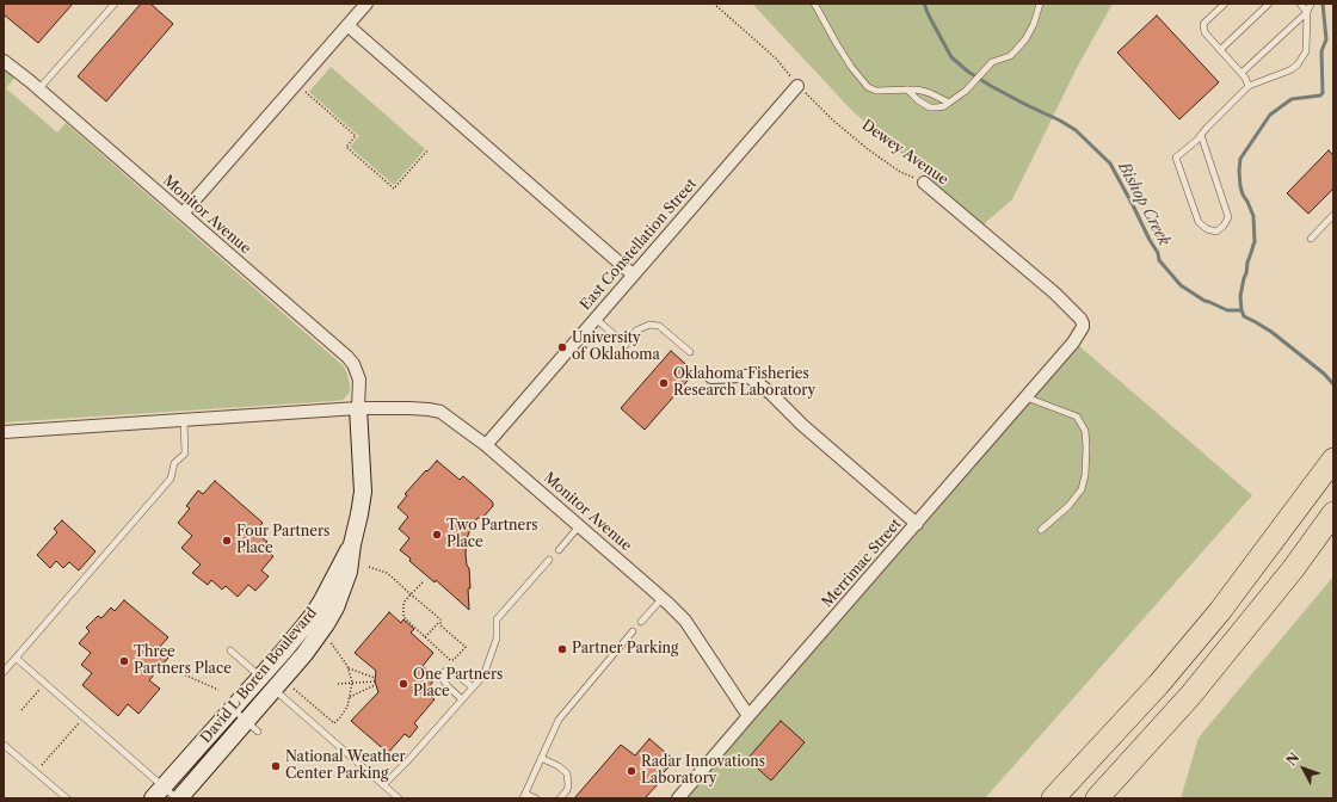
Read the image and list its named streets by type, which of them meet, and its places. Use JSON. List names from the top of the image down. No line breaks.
{"streets":{"street":["Dewey Avenue","Monitor Avenue","East Constellation Street","Merrimac Street","David L Boren Boulevard"]},"crossings":[["Dewey Avenue","East Constellation Street"],["Dewey Avenue","Merrimac Street"],["Monitor Avenue","East Constellation Street"],["Monitor Avenue","Merrimac Street"],["Monitor Avenue","David L Boren Boulevard"]],"water":["Bishop Creek"],"places":["University of Oklahoma","Oklahoma Fisheries Research Laboratory","Two Partners Place","Four Partners Place","Partner Parking","Three Partners Place","One Partners Place","National Weather Center Parking","Radar Innovations Laboratory"],"north":"top left"}
